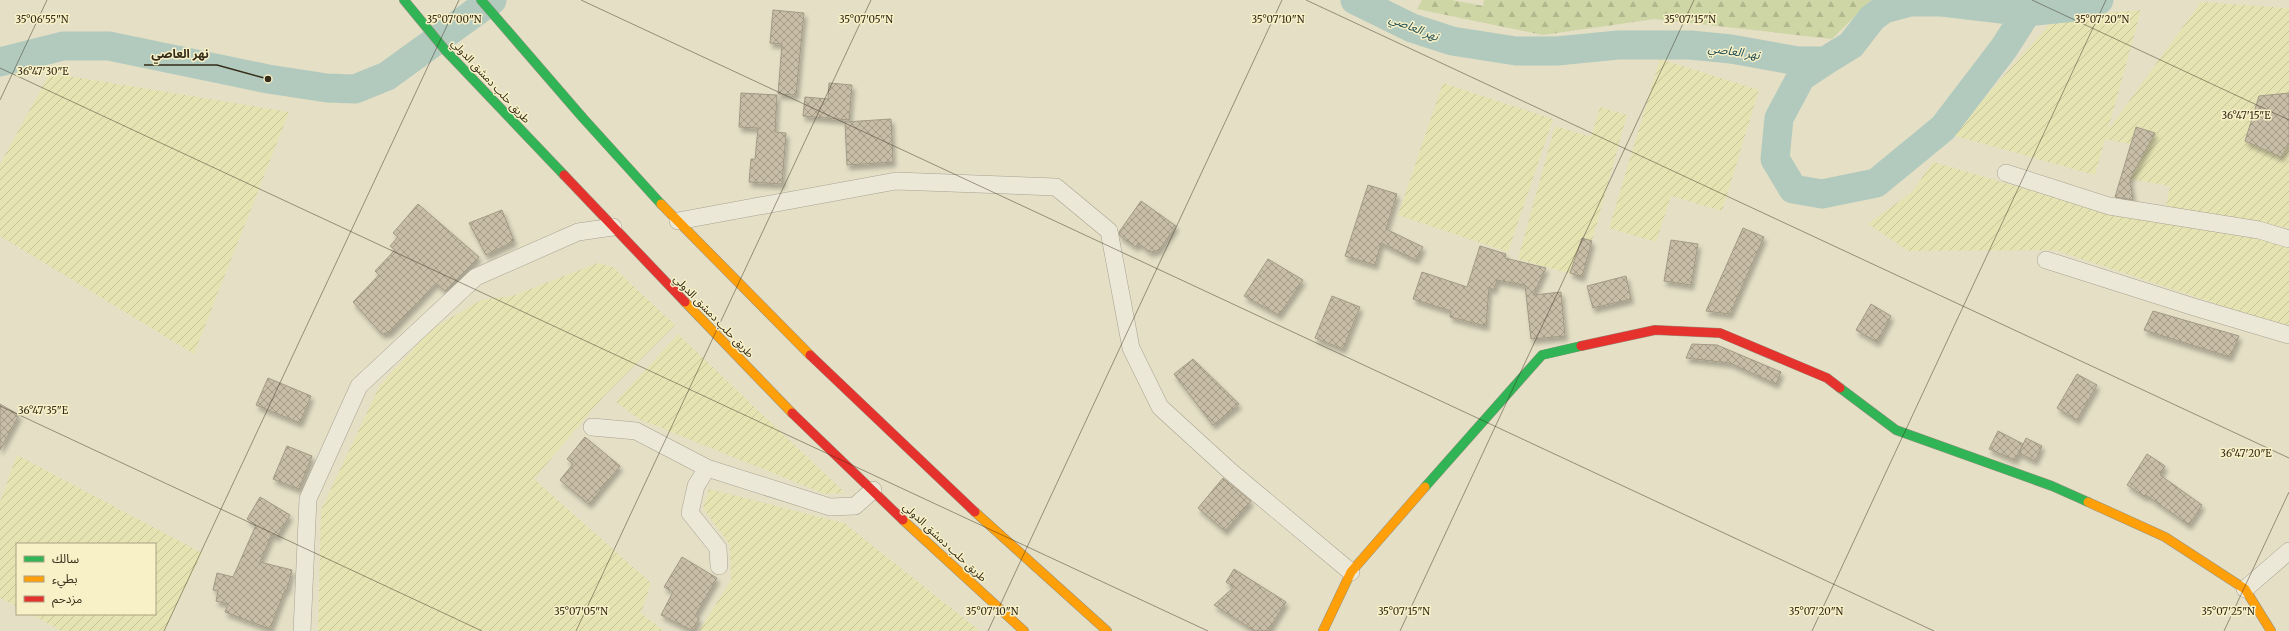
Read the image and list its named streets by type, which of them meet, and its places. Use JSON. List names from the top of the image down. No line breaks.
{"streets":{"main road":["طريق حلب دمشق الدولي"]},"water":["نهر العاصي"],"places":["نهر العاصي"],"legend":["سالك","بطيء","مزدحم"],"coordinates":["35°06'55\"N","35°07'00\"N","35°07'05\"N","35°07'10\"N","35°07'15\"N","35°07'20\"N","36°47'30\"E","36°47'15\"E","36°47'35\"E","36°47'20\"E","35°07'25\"N"]}
